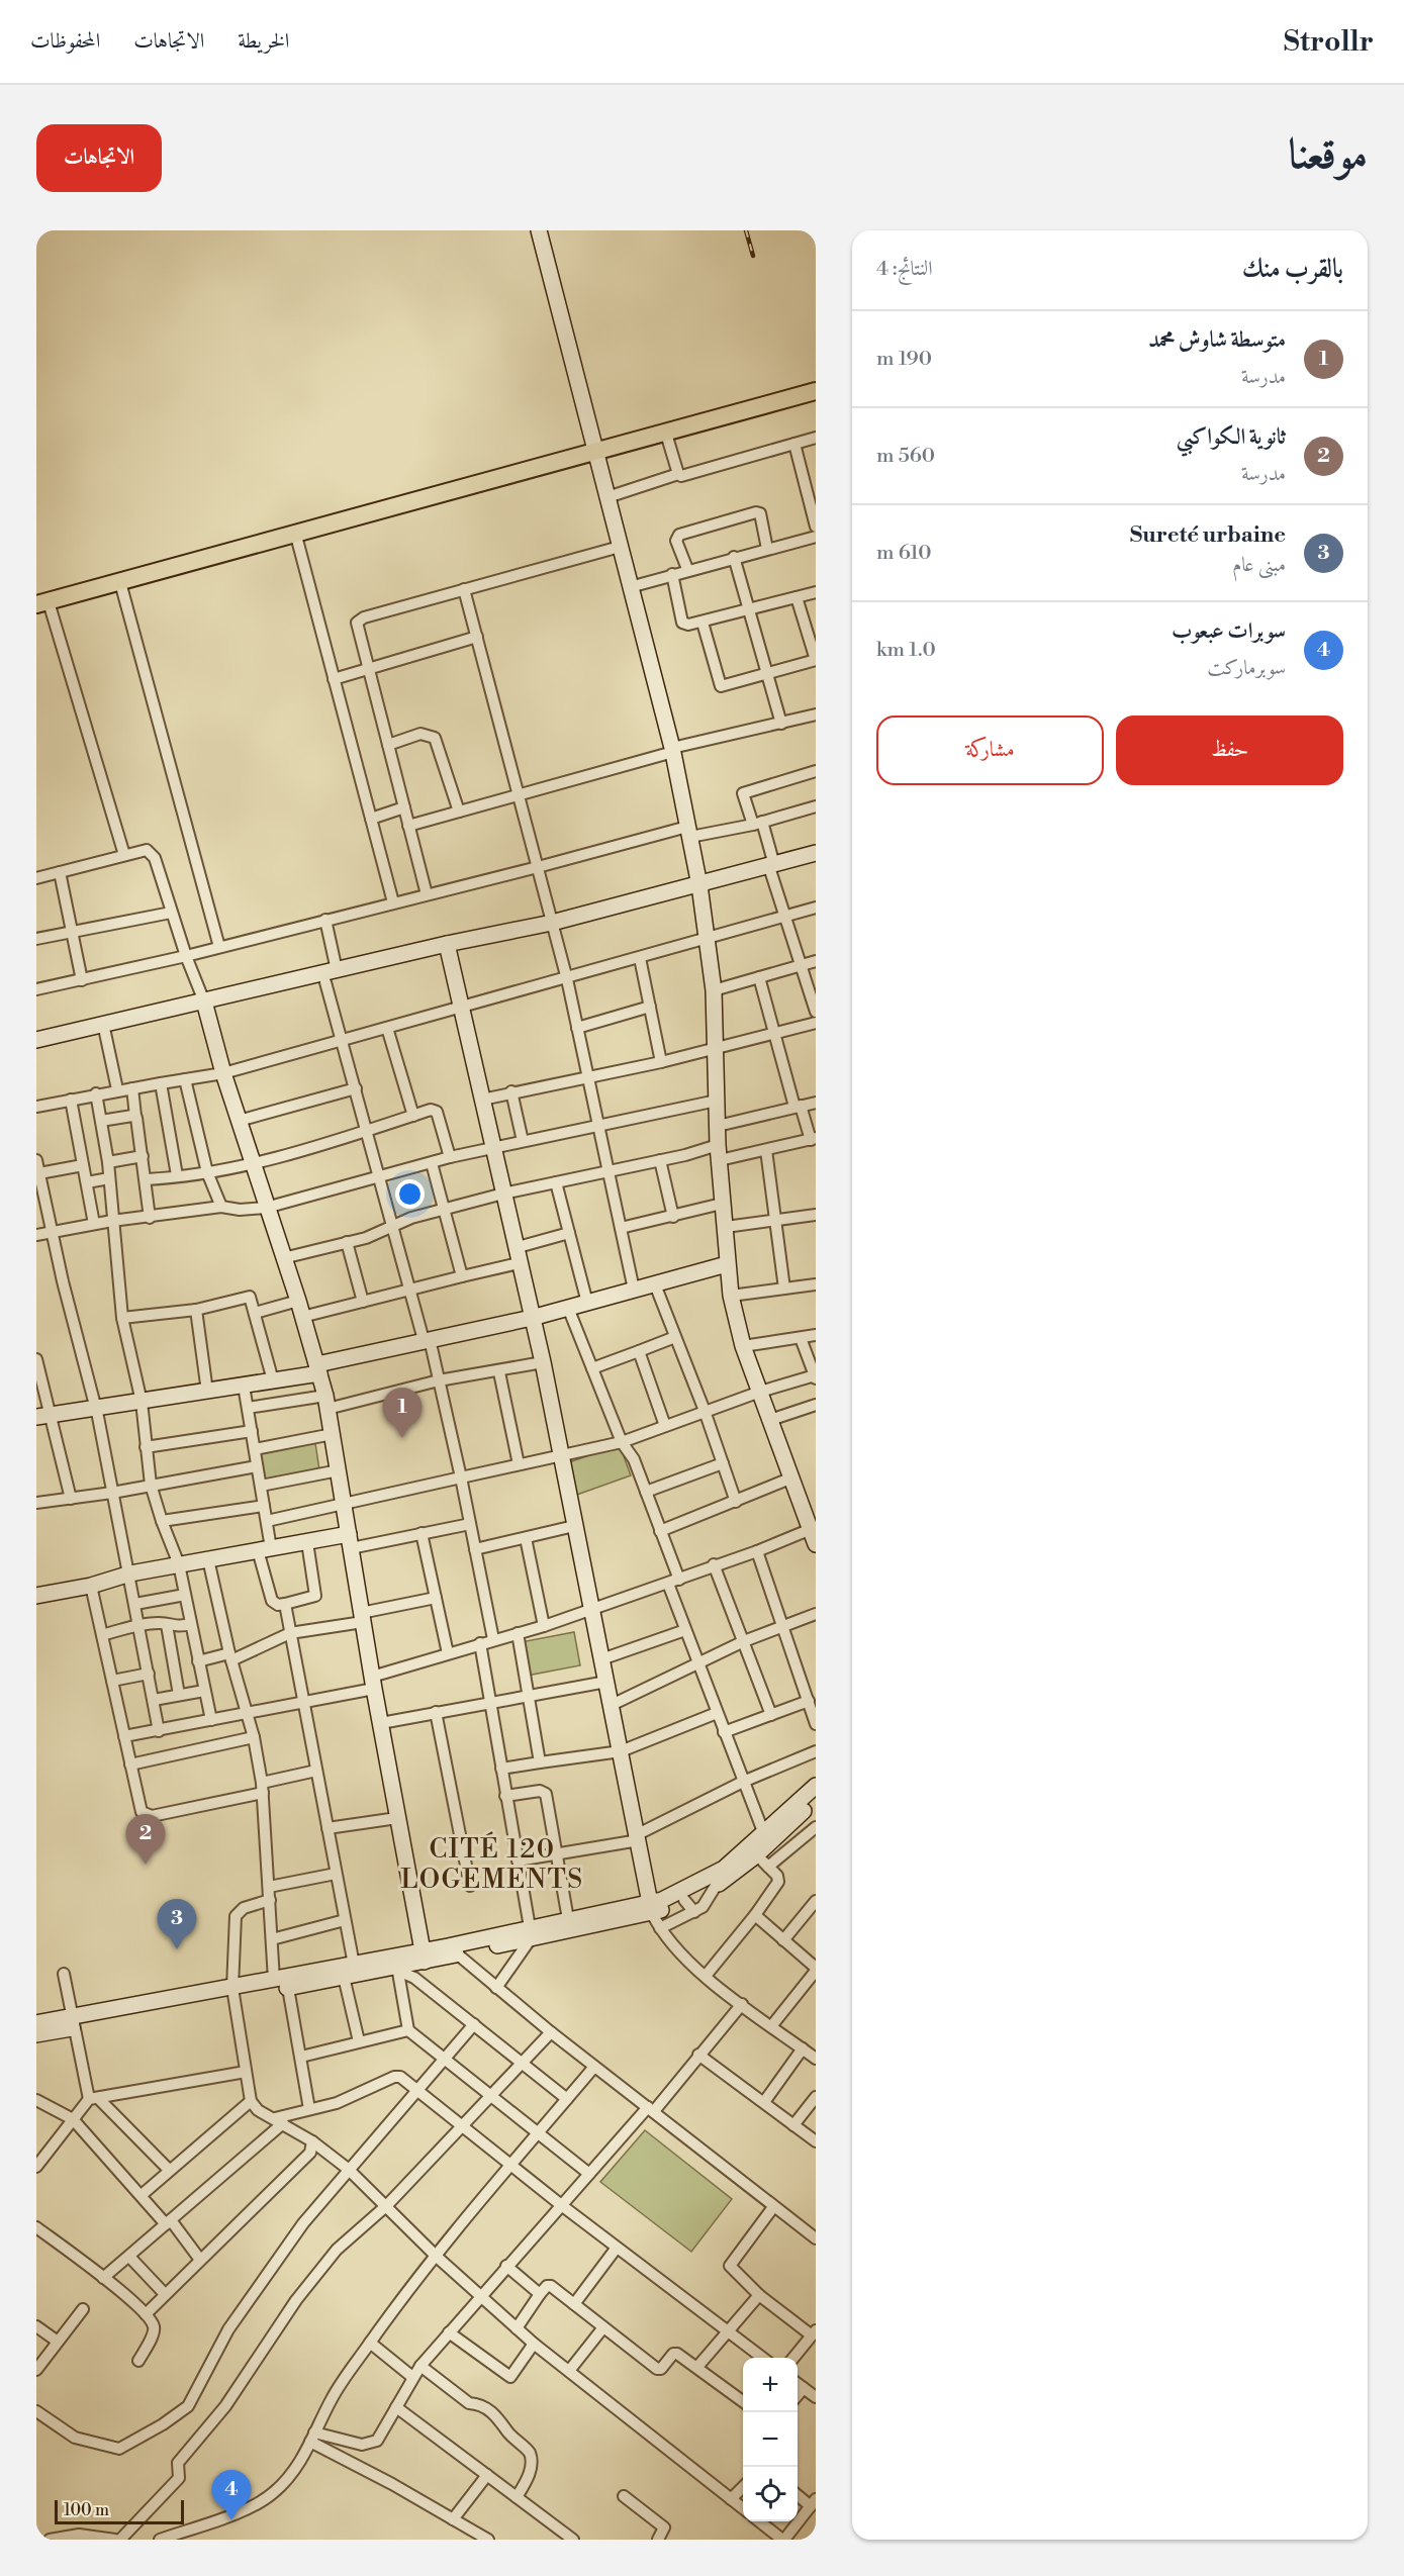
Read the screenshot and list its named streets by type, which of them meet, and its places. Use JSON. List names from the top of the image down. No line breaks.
{"districts":["CITÉ 120 LOGEMENTS"],"scale_bar":"100 m","page":{"header":"Strollr","nav":["الخريطة","الاتجاهات","المحفوظات"],"title":"موقعنا","buttons":["الاتجاهات",["حفظ","مشاركة"]],"heading":["بالقرب منك","النتائج: 4"],"list":[{"mark":"1","name":"متوسطة شاوش محمد","note":"مدرسة","value":"190 m"},{"mark":"2","name":"ثانوية الكواكبي","note":"مدرسة","value":"560 m"},{"mark":"3","name":"Sureté urbaine","note":"مبنى عام","value":"610 m"},{"mark":"4","name":"سوبرات عبعوب","note":"سوبرماركت","value":"1.0 km"}],"pins":["1","2","3","4"],"map_buttons":["+","−"],"scale":"100 m"}}
